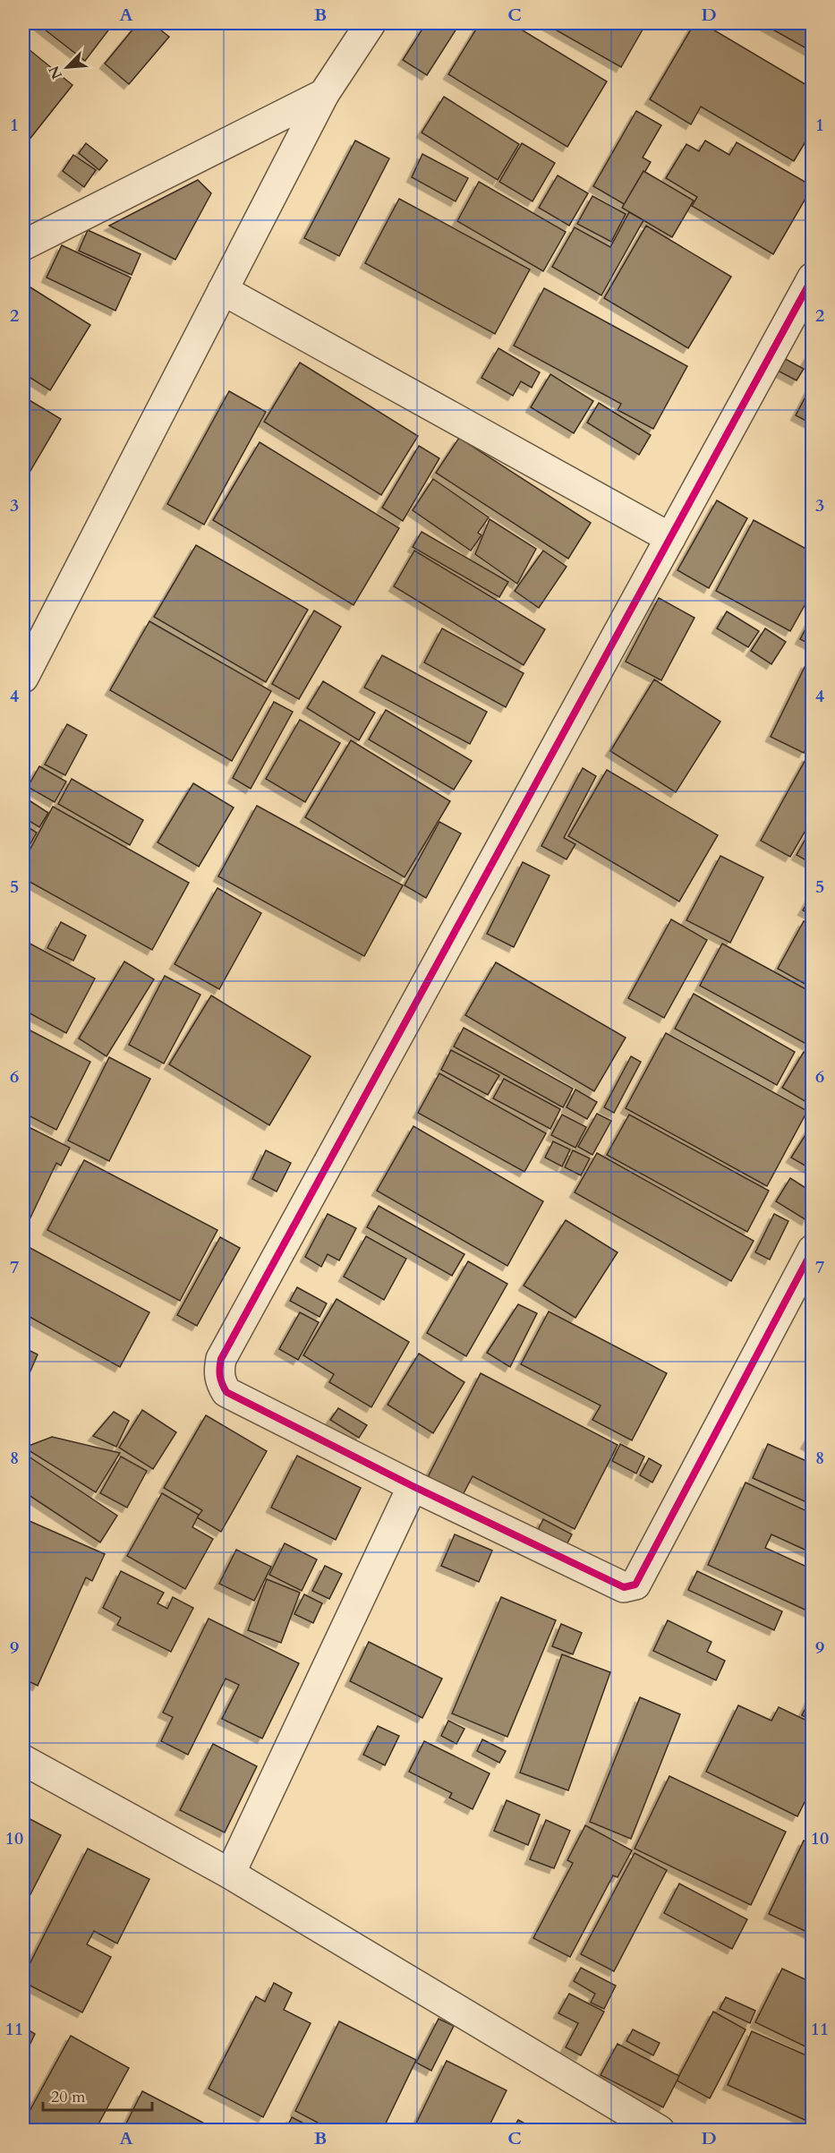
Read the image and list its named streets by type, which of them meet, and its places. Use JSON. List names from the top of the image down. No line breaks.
{"scale_bar":"20 m","north":"bottom left","grid":{"columns":["A","B","C","D"],"rows":["1","2","3","4","5","6","7","8","9","10","11"]}}
